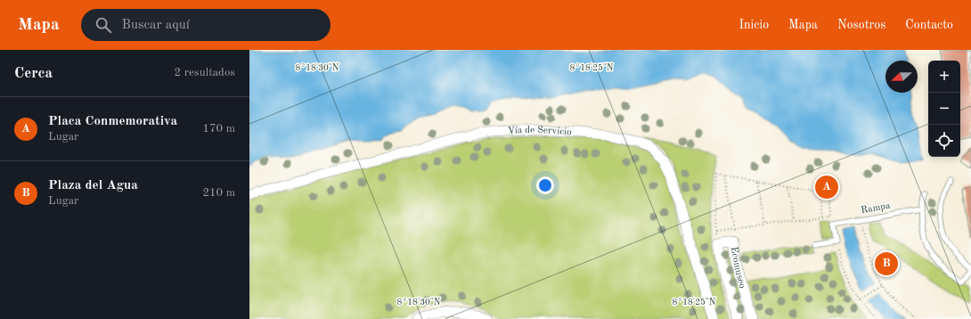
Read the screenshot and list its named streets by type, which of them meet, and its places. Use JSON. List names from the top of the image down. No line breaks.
{"streets":{"street":["Vía de Servicio","Ecomuseo"],"lane":["Rampa"]},"north":"left","page":{"header":"Mapa","search":"Buscar aquí","nav":["Inicio","Mapa","Nosotros","Contacto"],"heading":["Cerca","2 resultados"],"map_buttons":["+","−"],"list":[{"mark":"A","name":"Placa Conmemorativa","note":"Lugar","value":"170 m"},{"mark":"B","name":"Plaza del Agua","note":"Lugar","value":"210 m"}],"pins":["A","B"]},"coordinates":["8°18'30\"N","8°18'25\"N"]}
